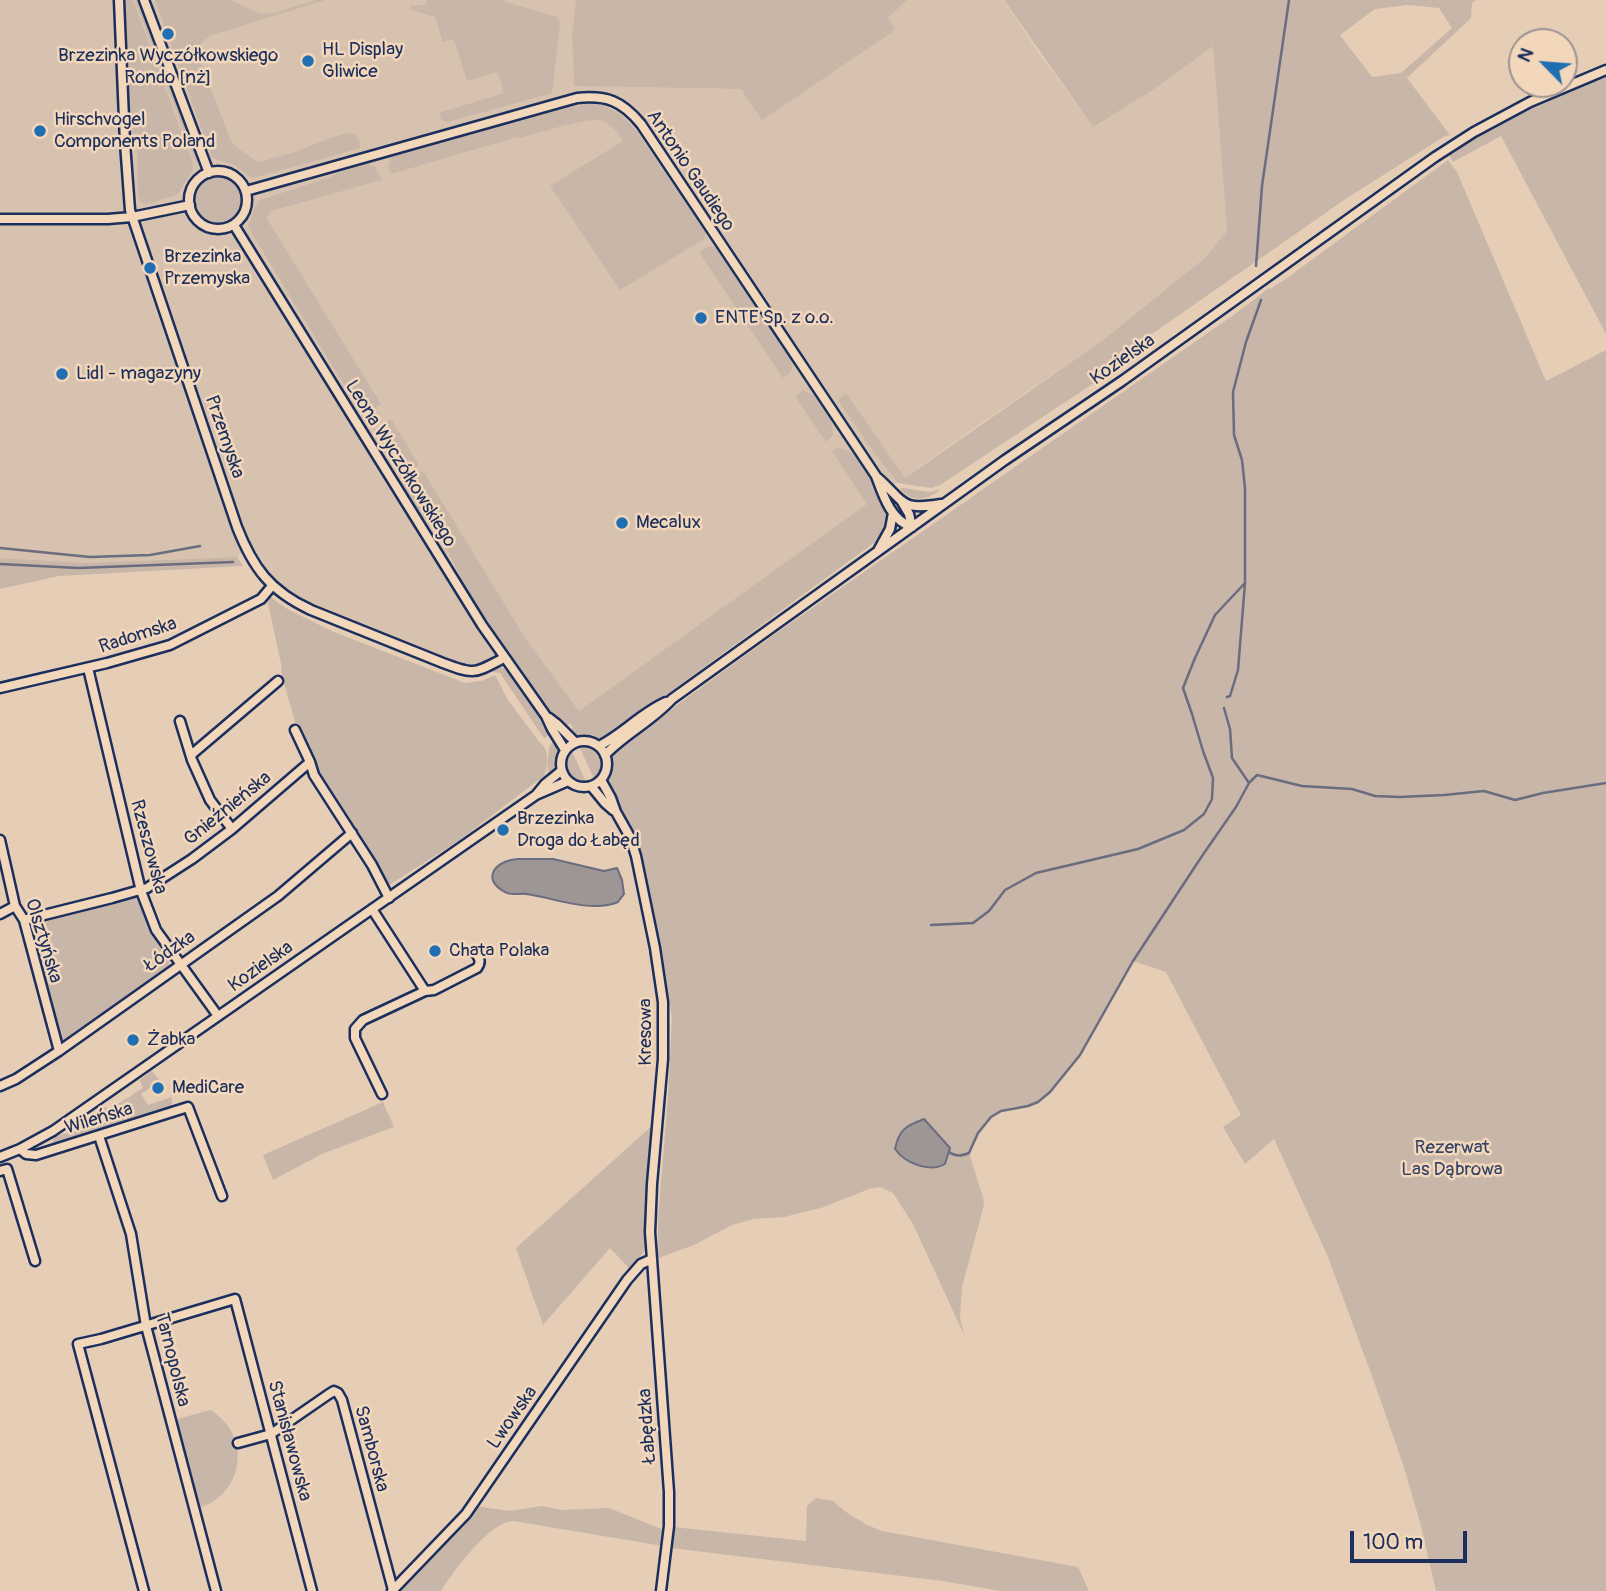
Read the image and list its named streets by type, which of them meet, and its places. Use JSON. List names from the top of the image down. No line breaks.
{"streets":{"street":["Antonio Gaudiego","Kozielska","Przemyska","Leona Wyczółkowskiego","Radomska","Gnieźnieńska","Rzeszowska","Olsztyńska","Łódzka","Kresowa","Wileńska","Tarnopolska","Lwowska","Łabędzka","Stanisławowska","Samborska"]},"crossings":[["Antonio Gaudiego","Kozielska"],["Antonio Gaudiego","Leona Wyczółkowskiego"],["Kozielska","Leona Wyczółkowskiego"],["Kozielska","Rzeszowska"],["Kozielska","Kresowa"],["Kozielska","Wileńska"],["Przemyska","Leona Wyczółkowskiego"],["Przemyska","Radomska"],["Leona Wyczółkowskiego","Kresowa"],["Radomska","Rzeszowska"],["Gnieźnieńska","Rzeszowska"],["Gnieźnieńska","Olsztyńska"],["Rzeszowska","Łódzka"],["Olsztyńska","Łódzka"],["Kresowa","Lwowska"],["Kresowa","Łabędzka"],["Wileńska","Tarnopolska"],["Tarnopolska","Stanisławowska"],["Lwowska","Łabędzka"],["Lwowska","Samborska"],["Stanisławowska","Samborska"]],"parks":["Rezerwat Las Dąbrowa"],"places":["Brzezinka Wyczółkowskiego Rondo [nż]","HL Display Gliwice","Hirschvogel Components Poland","Brzezinka Przemyska","ENTE Sp. z o.o.","Lidl - magazyny","Mecalux","Brzezinka Droga do Łabęd","Chata Polaka","Żabka","MediCare"],"scale_bar":"100 m","north":"top left"}
